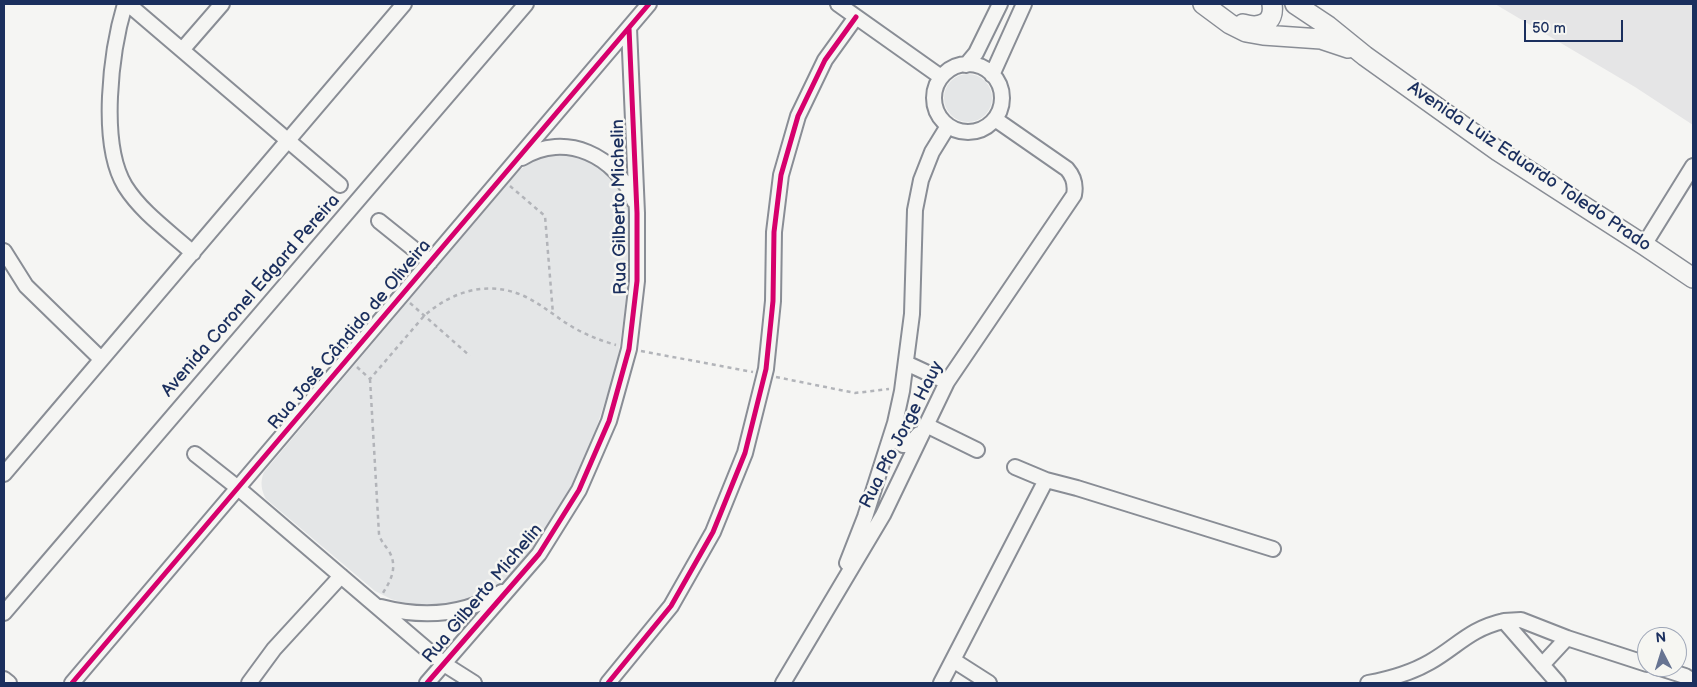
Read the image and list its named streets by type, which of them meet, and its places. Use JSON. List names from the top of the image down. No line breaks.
{"streets":{"main road":["Avenida Luiz Eduardo Toledo Prado"],"street":["Rua Gilberto Michelin","Avenida Coronel Edgard Pereira","Rua José Cândido de Oliveira","Rua Pfo Jorge Hauy"]},"crossings":[["Rua Gilberto Michelin","Rua José Cândido de Oliveira"]],"scale_bar":"50 m","north":"top"}
